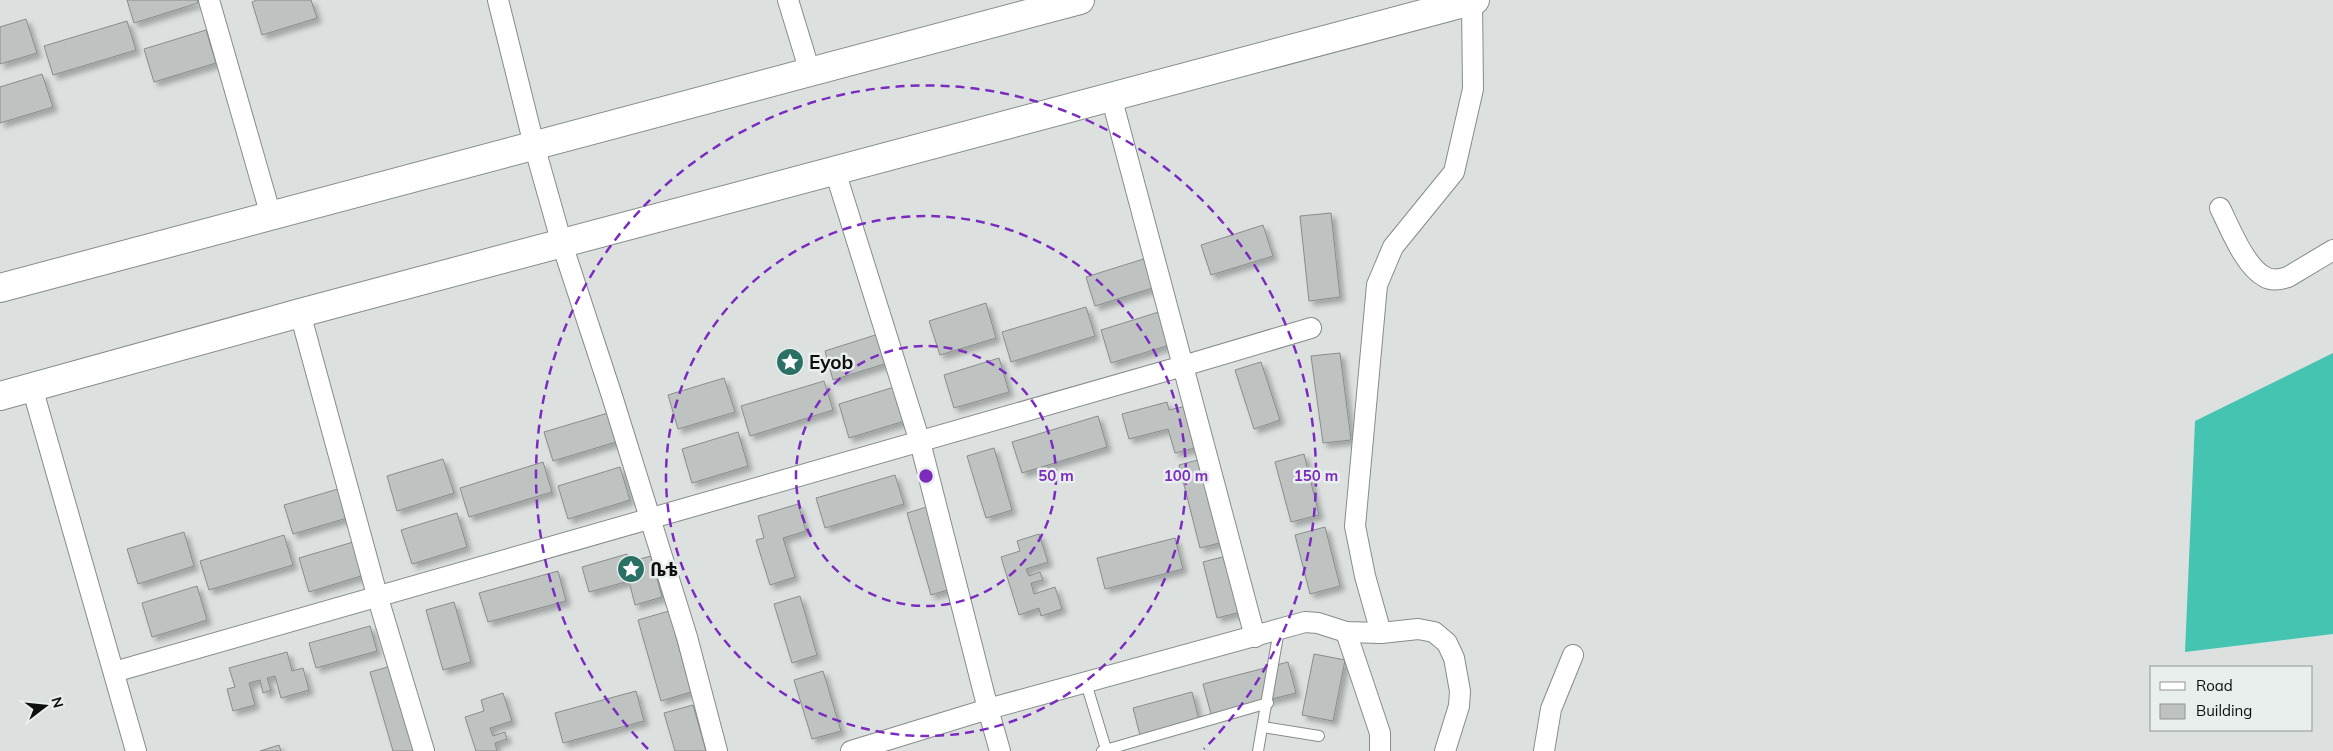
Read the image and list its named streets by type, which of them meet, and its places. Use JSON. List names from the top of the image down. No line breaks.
{"places":{"place":["Eyob","ቤቴ"]},"legend":["Road","Building"],"north":"right","rings":["50 m","100 m","150 m"]}
